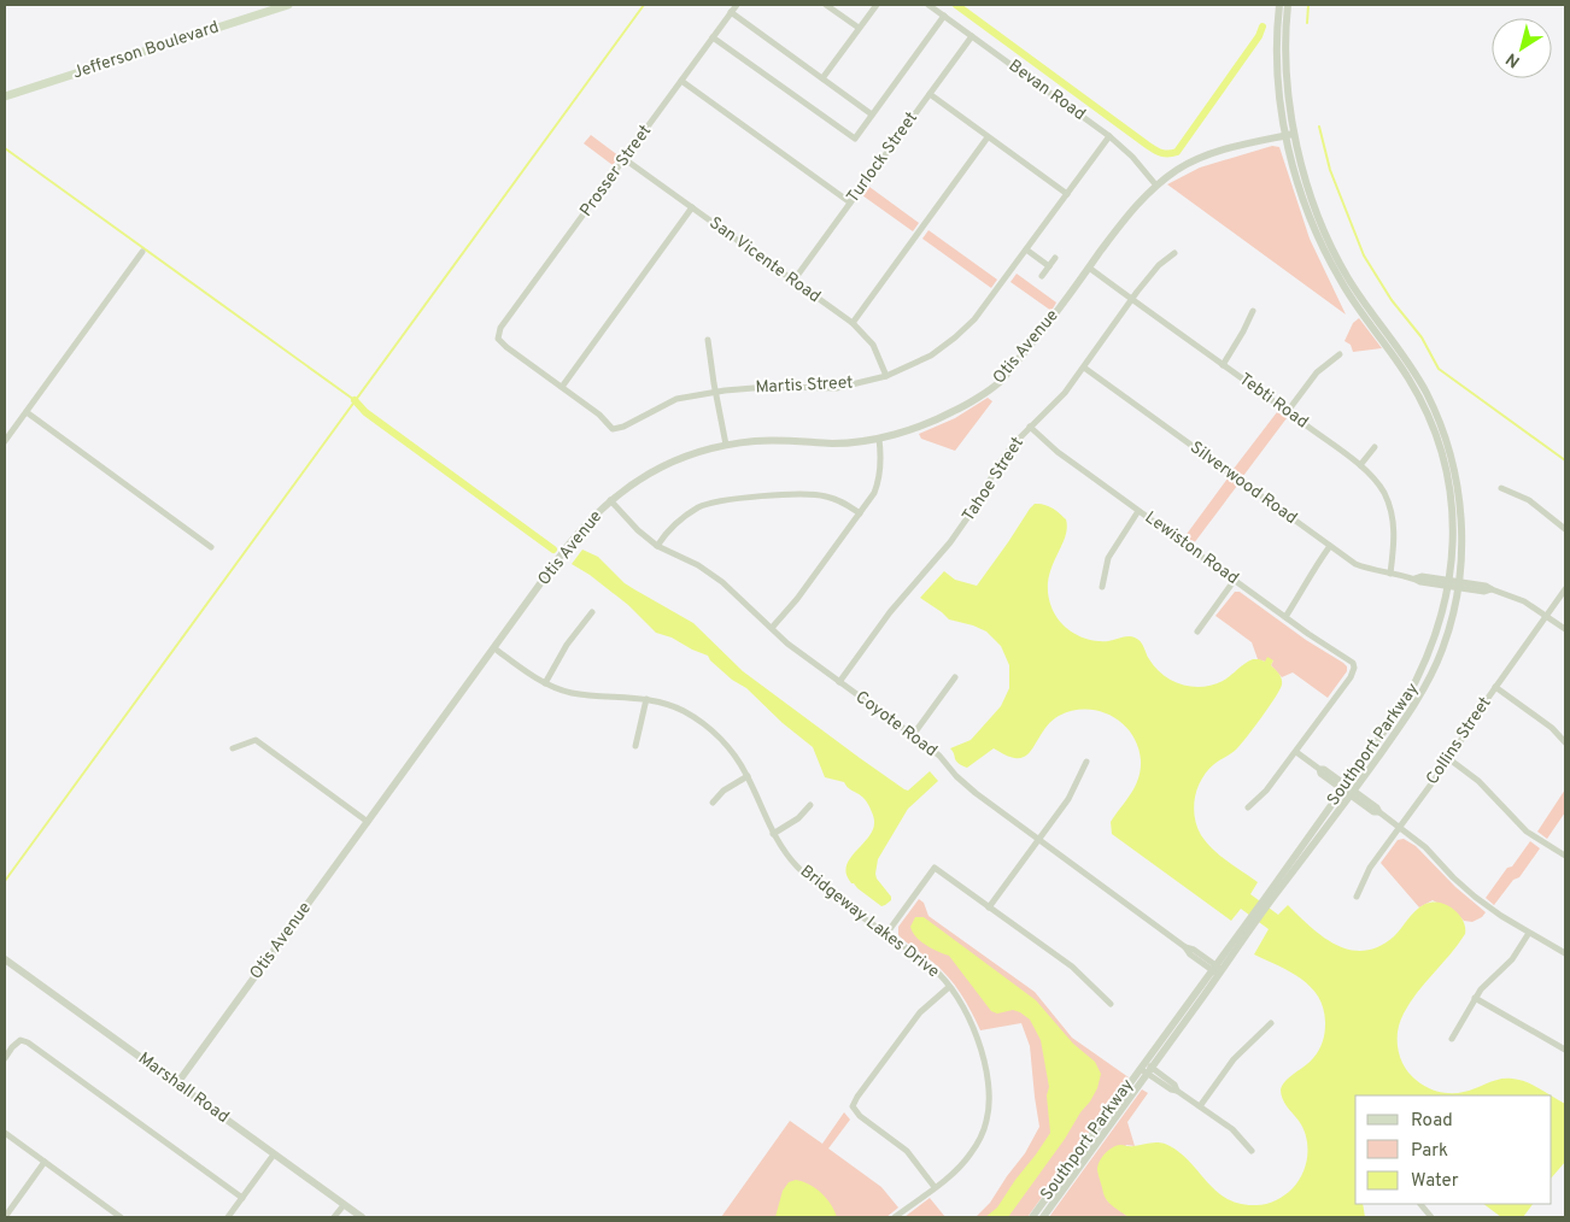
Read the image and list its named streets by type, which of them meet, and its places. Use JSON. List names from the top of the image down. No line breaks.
{"streets":{"main road":["Jefferson Boulevard"],"street":["Bevan Road","Turlock Street","Prosser Street","San Vicente Road","Otis Avenue","Martis Street","Tebti Road","Tahoe Street","Silverwood Road","Lewiston Road","Coyote Road","Collins Street","Southport Parkway","Bridgeway Lakes Drive","Marshall Road"]},"crossings":[["Bevan Road","Turlock Street"],["Bevan Road","Otis Avenue"],["Bevan Road","Martis Street"],["Turlock Street","San Vicente Road"],["Prosser Street","San Vicente Road"],["Prosser Street","Martis Street"],["San Vicente Road","Martis Street"],["Otis Avenue","Tebti Road"],["Otis Avenue","Coyote Road"],["Otis Avenue","Southport Parkway"],["Otis Avenue","Bridgeway Lakes Drive"],["Otis Avenue","Marshall Road"],["Tebti Road","Tahoe Street"],["Tebti Road","Silverwood Road"],["Tahoe Street","Silverwood Road"],["Tahoe Street","Lewiston Road"],["Tahoe Street","Coyote Road"],["Silverwood Road","Collins Street"],["Silverwood Road","Southport Parkway"],["Coyote Road","Southport Parkway"]],"legend":["Road","Park","Water"],"north":"bottom left"}
